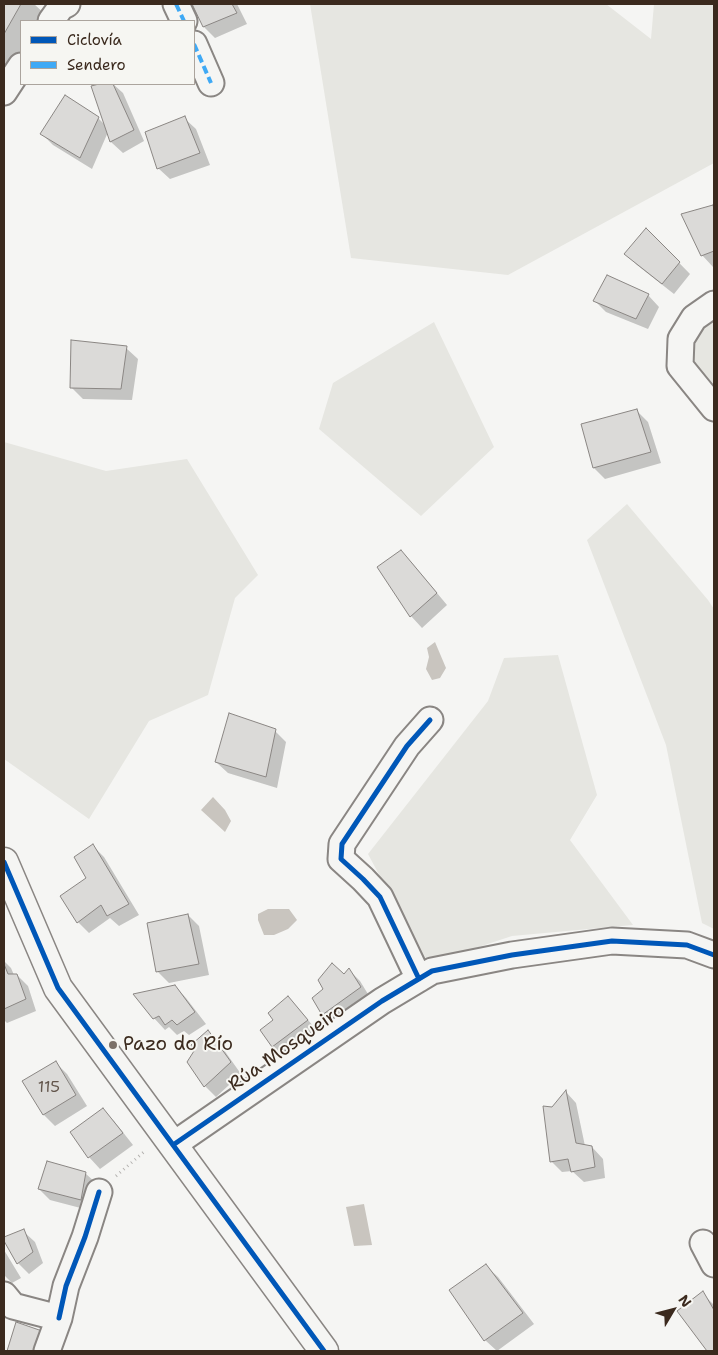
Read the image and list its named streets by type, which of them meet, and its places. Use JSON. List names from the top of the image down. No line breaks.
{"streets":{"street":["Rúa Mosqueiro"]},"places":["Pazo do Río"],"house_numbers":["115"],"legend":["Ciclovía","Sendero"],"north":"top right"}
